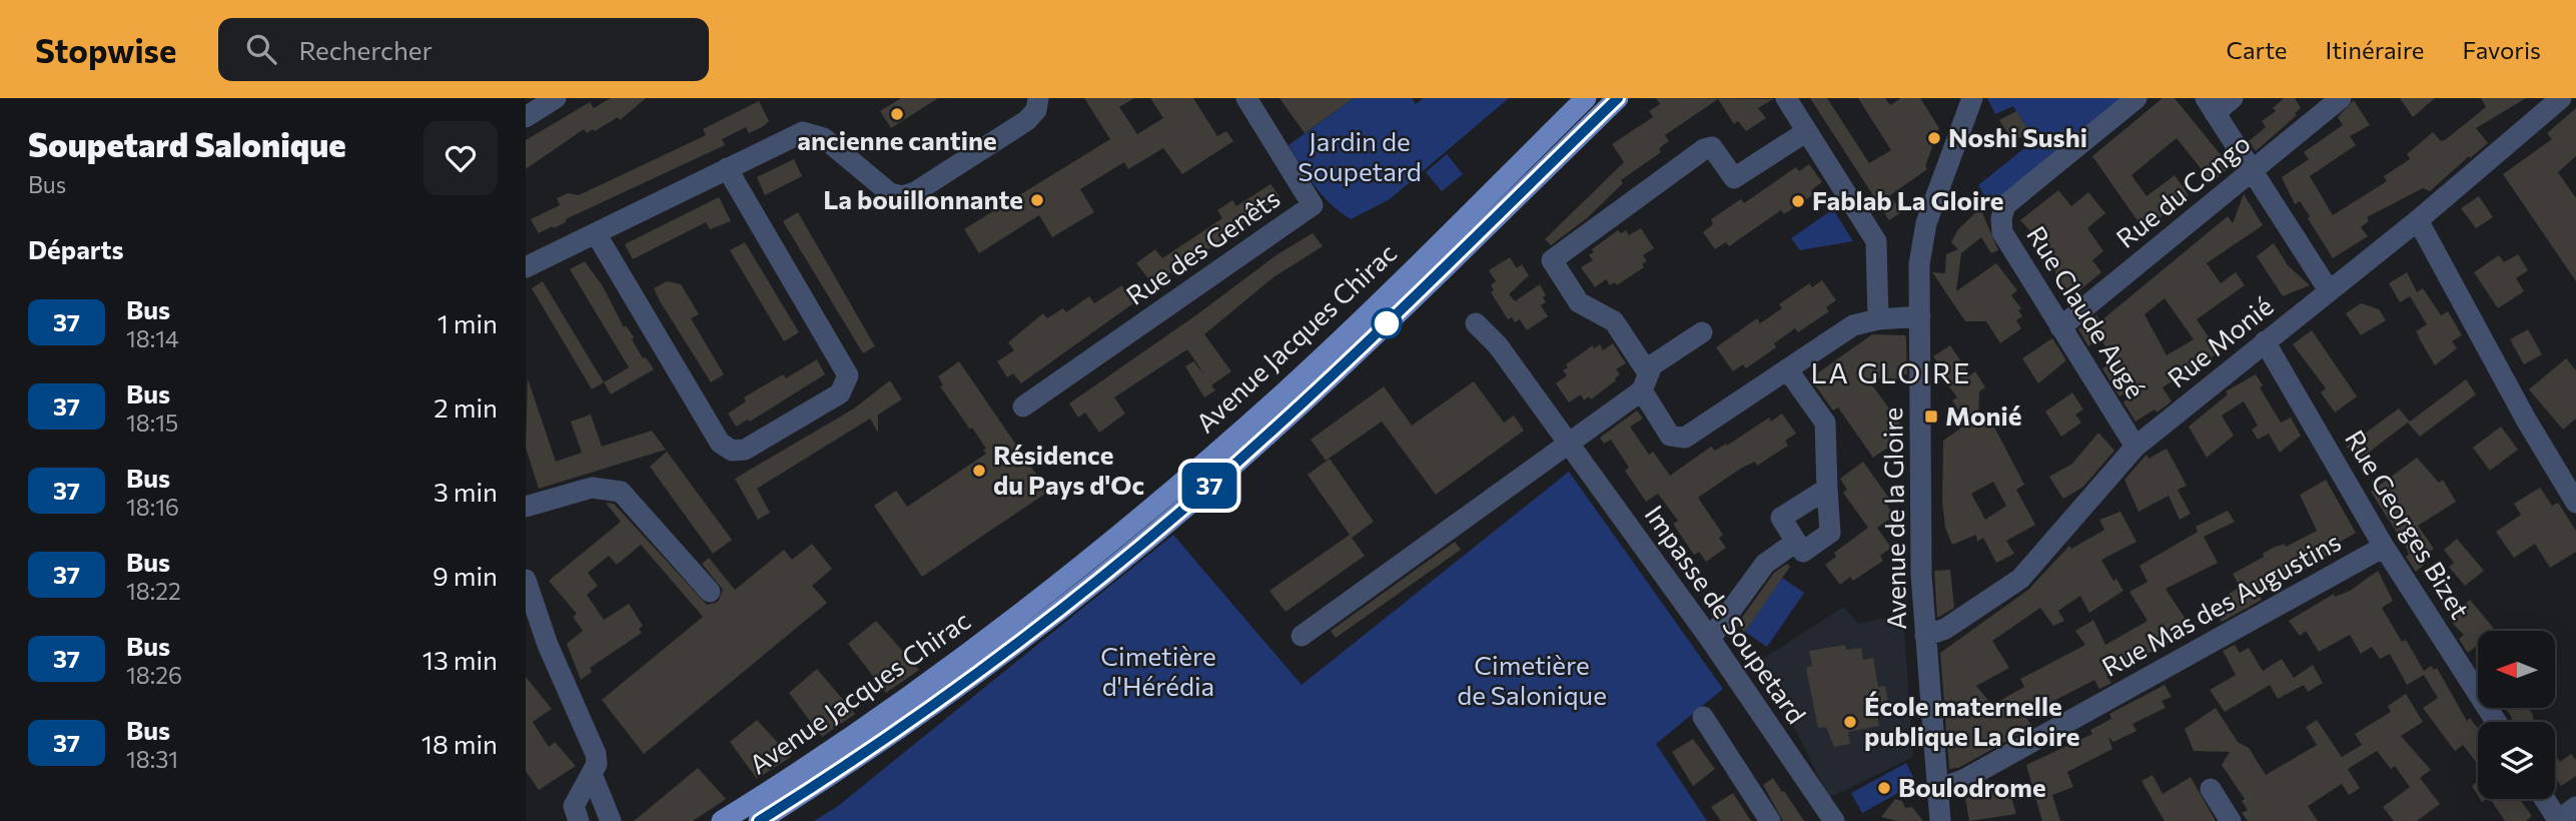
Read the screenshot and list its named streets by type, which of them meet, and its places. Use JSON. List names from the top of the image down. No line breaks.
{"streets":{"main road":["Avenue Jacques Chirac"],"street":["Rue du Congo","Rue des Genêts","Rue Claude Augé","Rue Monié","Avenue de la Gloire","Rue Georges Bizet","Rue Mas des Augustins","Impasse de Soupetard"]},"crossings":[["Rue du Congo","Rue Claude Augé"],["Rue Claude Augé","Rue Monié"],["Rue Monié","Avenue de la Gloire"],["Rue Monié","Rue Georges Bizet"],["Avenue de la Gloire","Rue Mas des Augustins"],["Rue Georges Bizet","Rue Mas des Augustins"]],"districts":["LA GLOIRE"],"parks":["Jardin de Soupetard","Cimetière d'Hérédia","Cimetière de Salonique"],"places":{"other":["ancienne cantine","Noshi Sushi","La bouillonnante","Fablab La Gloire","Résidence du Pays d'Oc","École maternelle publique La Gloire","Boulodrome"],"transit":["Monié"]},"lines":["bus line 37"],"north":"left","page":{"header":"Stopwise","search":"Rechercher","nav":["Carte","Itinéraire","Favoris"],"heading":[["Soupetard Salonique","Bus"],"Départs"],"on_map":"37","list":[{"mark":"37","name":"Bus","note":"18:14","value":"1 min"},{"mark":"37","name":"Bus","note":"18:15","value":"2 min"},{"mark":"37","name":"Bus","note":"18:16","value":"3 min"},{"mark":"37","name":"Bus","note":"18:22","value":"9 min"},{"mark":"37","name":"Bus","note":"18:26","value":"13 min"},{"mark":"37","name":"Bus","note":"18:31","value":"18 min"}]}}
